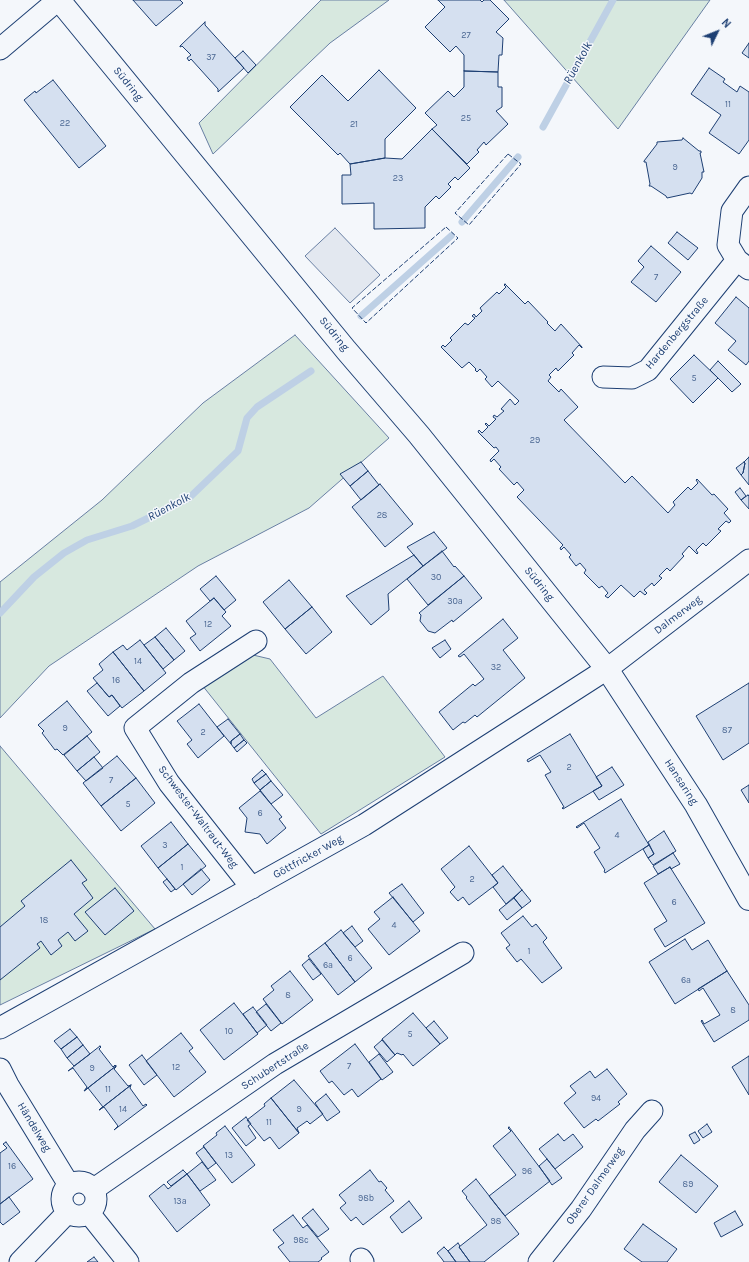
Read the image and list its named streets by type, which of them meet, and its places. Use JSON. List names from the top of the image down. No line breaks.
{"streets":{"street":["Südring","Hardenbergstraße","Dalmerweg","Hansaring","Schwester-Waltraut-Weg","Göttfricker Weg","Schubertstraße","Händelweg","Oberer Dalmerweg"]},"crossings":[["Südring","Dalmerweg"],["Südring","Hansaring"],["Südring","Göttfricker Weg"],["Dalmerweg","Hansaring"],["Dalmerweg","Göttfricker Weg"],["Hansaring","Göttfricker Weg"],["Schwester-Waltraut-Weg","Göttfricker Weg"],["Schubertstraße","Händelweg"]],"water":["Rüenkolk"],"house_numbers":["27","37","11","25","22","21","9","23","7","5","29","28","30","30a","12","14","32","16","9","87","2","2","7","5","6","4","3","1","2","6","18","4","1","6","6a","6a","8","8","10","5","7","12","9","11","94","14","9","11","13","16","96","89","98b","13a","98","98c"],"north":"top right"}
